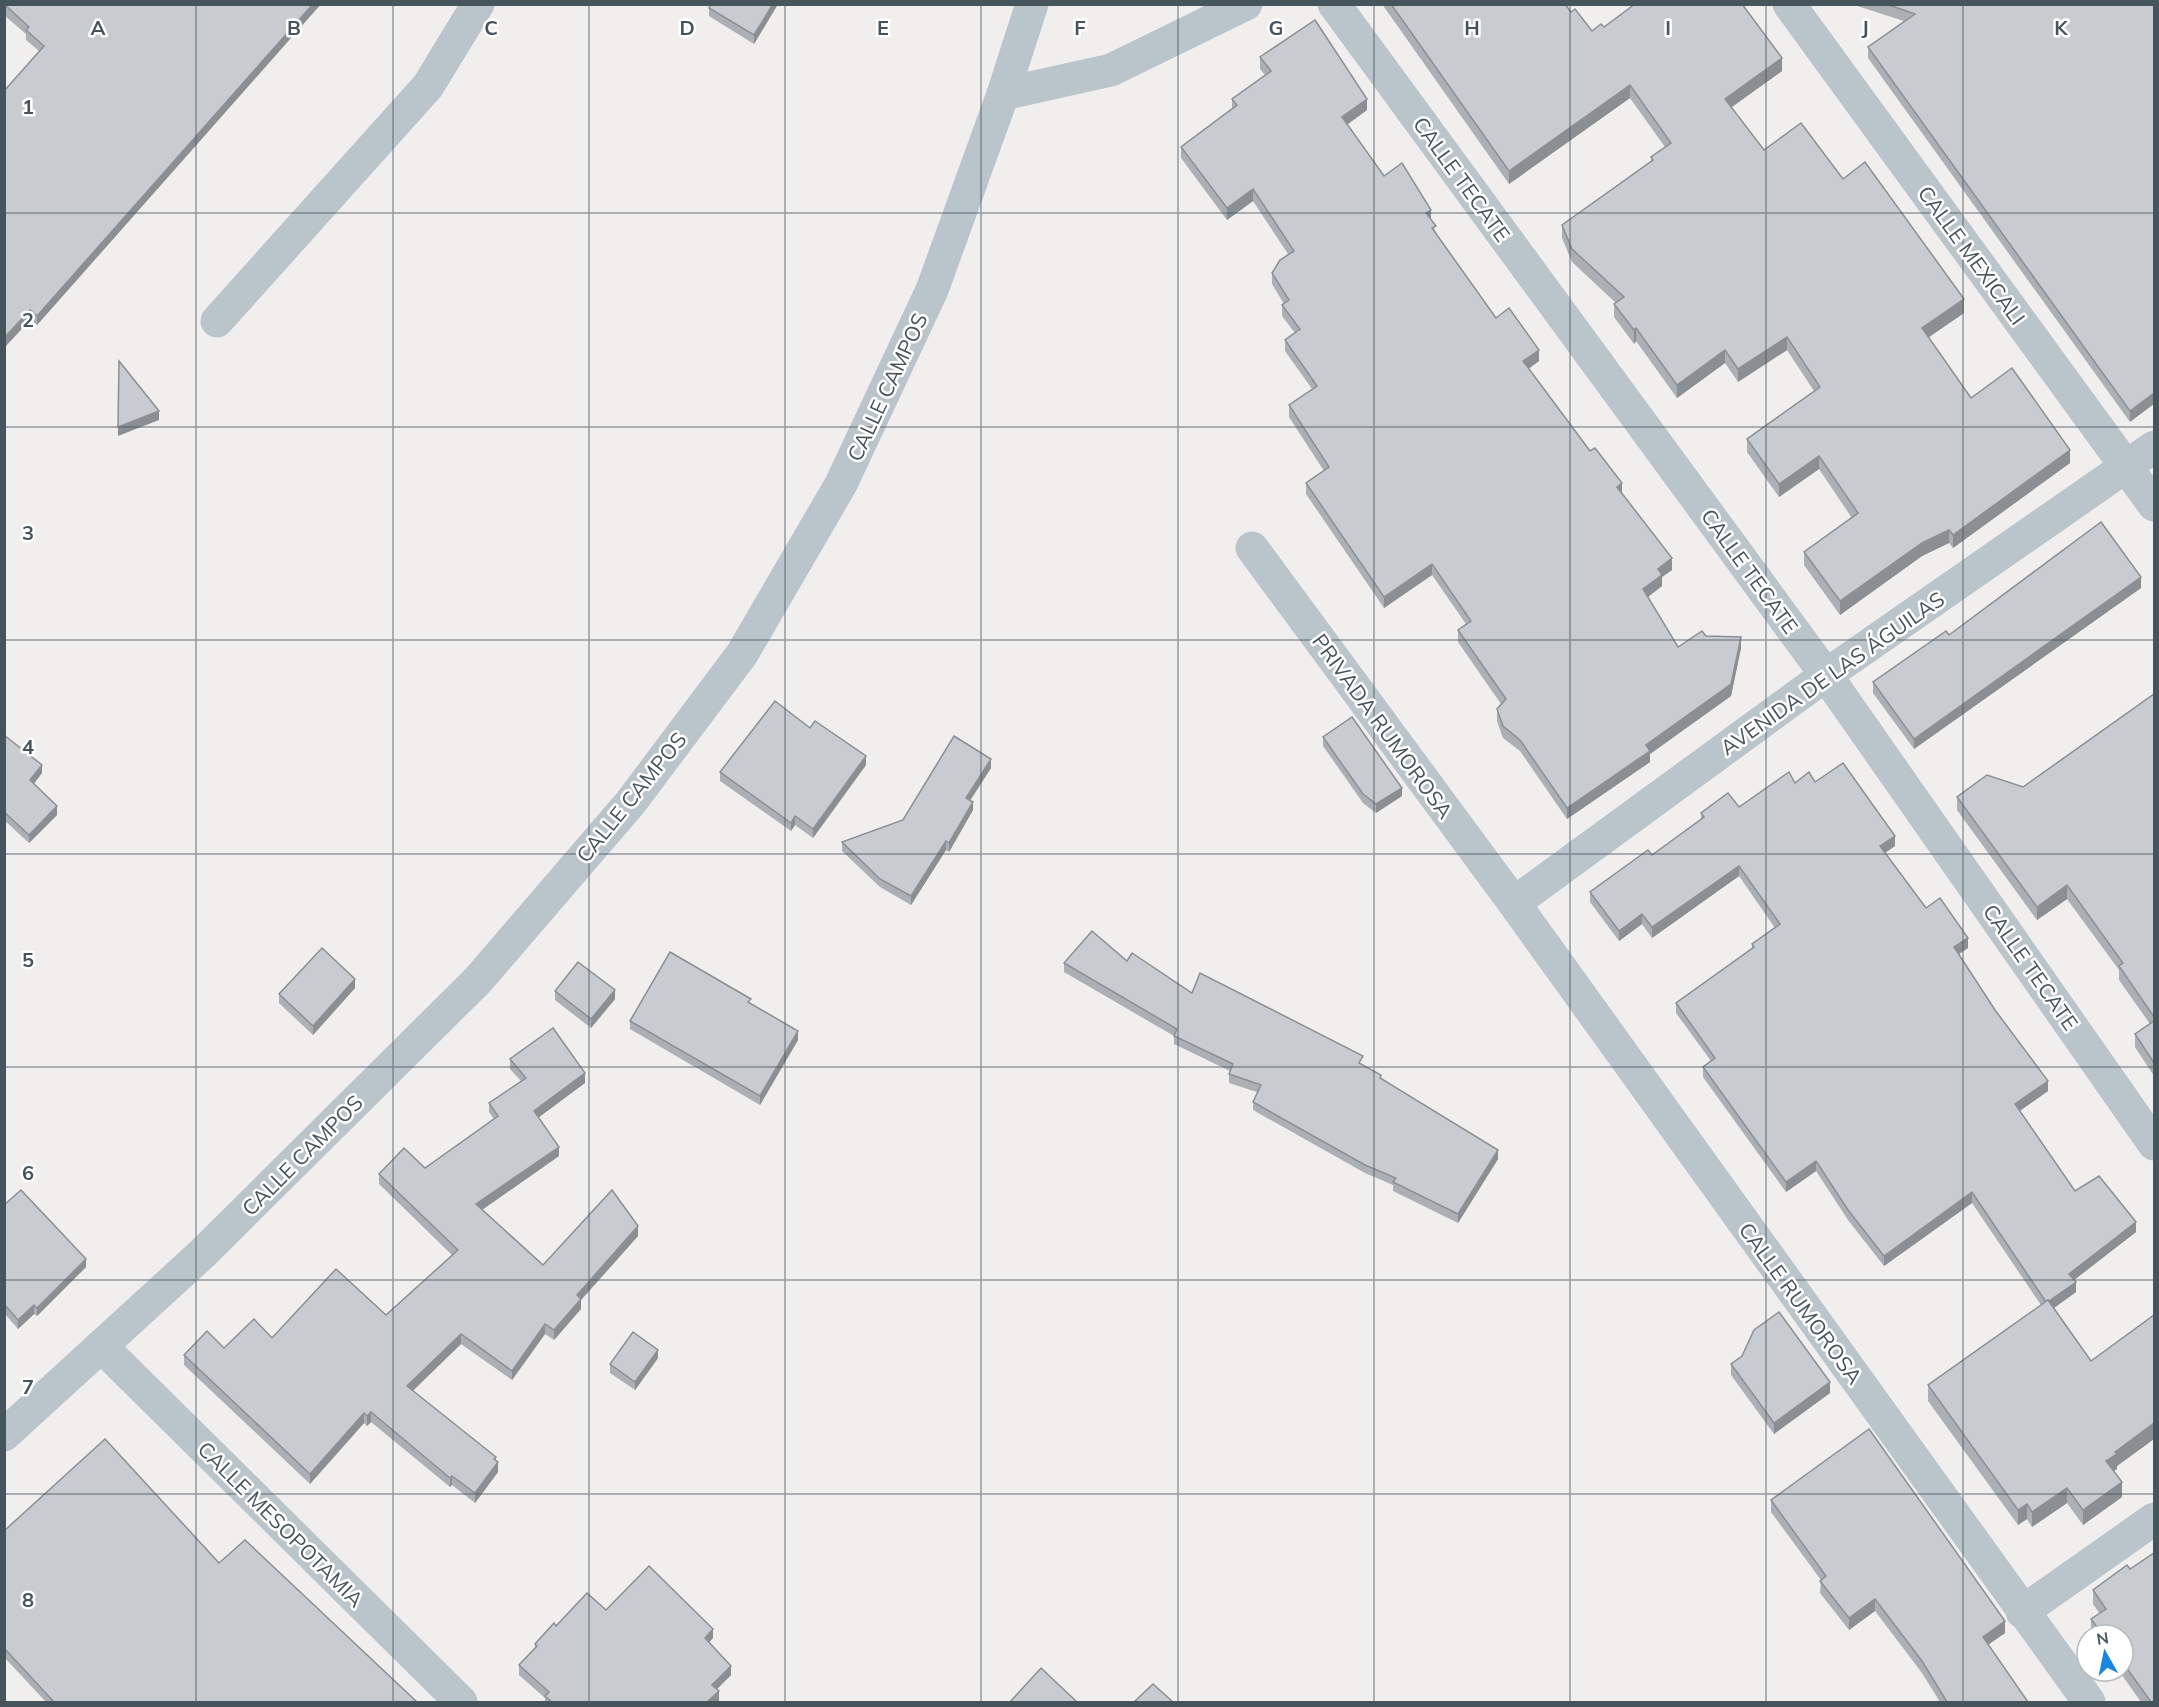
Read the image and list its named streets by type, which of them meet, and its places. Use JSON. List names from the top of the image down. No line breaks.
{"streets":{"street":["CALLE TECATE","CALLE MEXICALI","CALLE CAMPOS","AVENIDA DE LAS ÁGUILAS","PRIVADA RUMOROSA","CALLE RUMOROSA","CALLE MESOPOTAMIA"]},"crossings":[["CALLE TECATE","AVENIDA DE LAS ÁGUILAS"],["CALLE MEXICALI","AVENIDA DE LAS ÁGUILAS"],["CALLE CAMPOS","CALLE MESOPOTAMIA"],["AVENIDA DE LAS ÁGUILAS","PRIVADA RUMOROSA"],["AVENIDA DE LAS ÁGUILAS","CALLE RUMOROSA"],["PRIVADA RUMOROSA","CALLE RUMOROSA"]],"north":"top","grid":{"columns":["A","B","C","D","E","F","G","H","I","J","K"],"rows":["1","2","3","4","5","6","7","8"]}}
